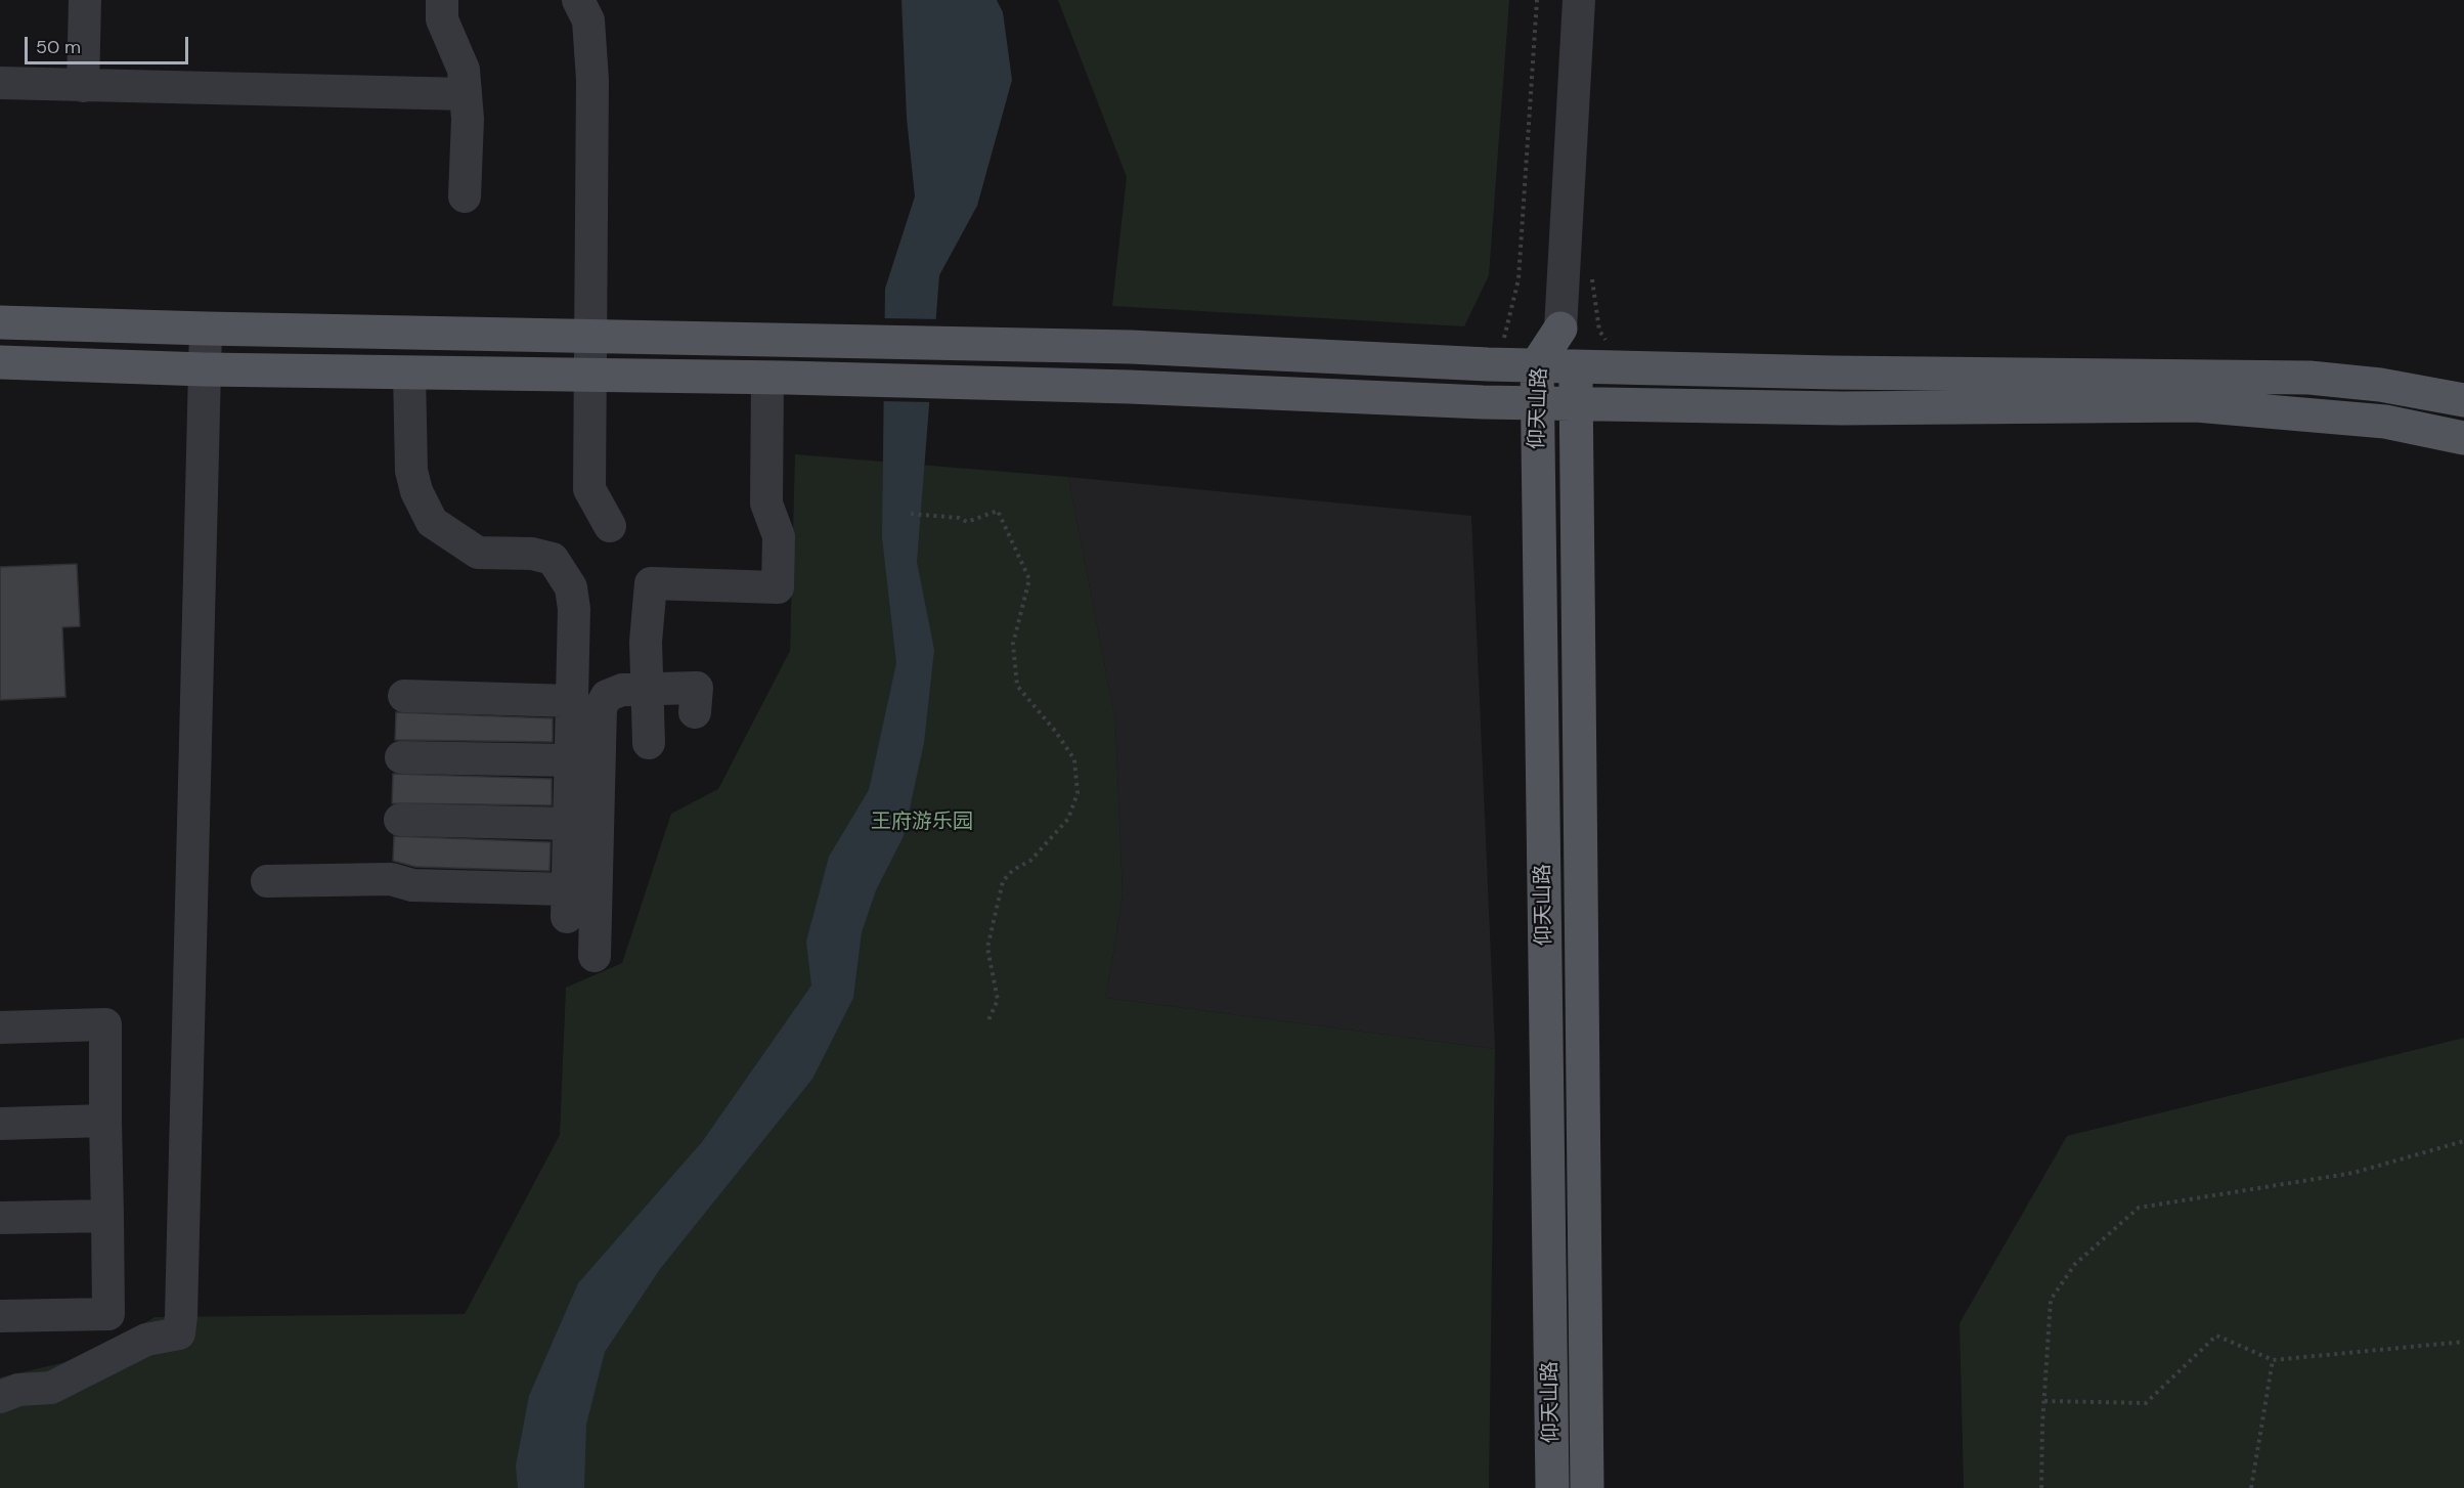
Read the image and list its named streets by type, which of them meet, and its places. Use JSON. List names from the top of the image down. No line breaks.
{"streets":{"main road":["仰天山路"]},"parks":["王府游乐园"],"scale_bar":"50 m"}
